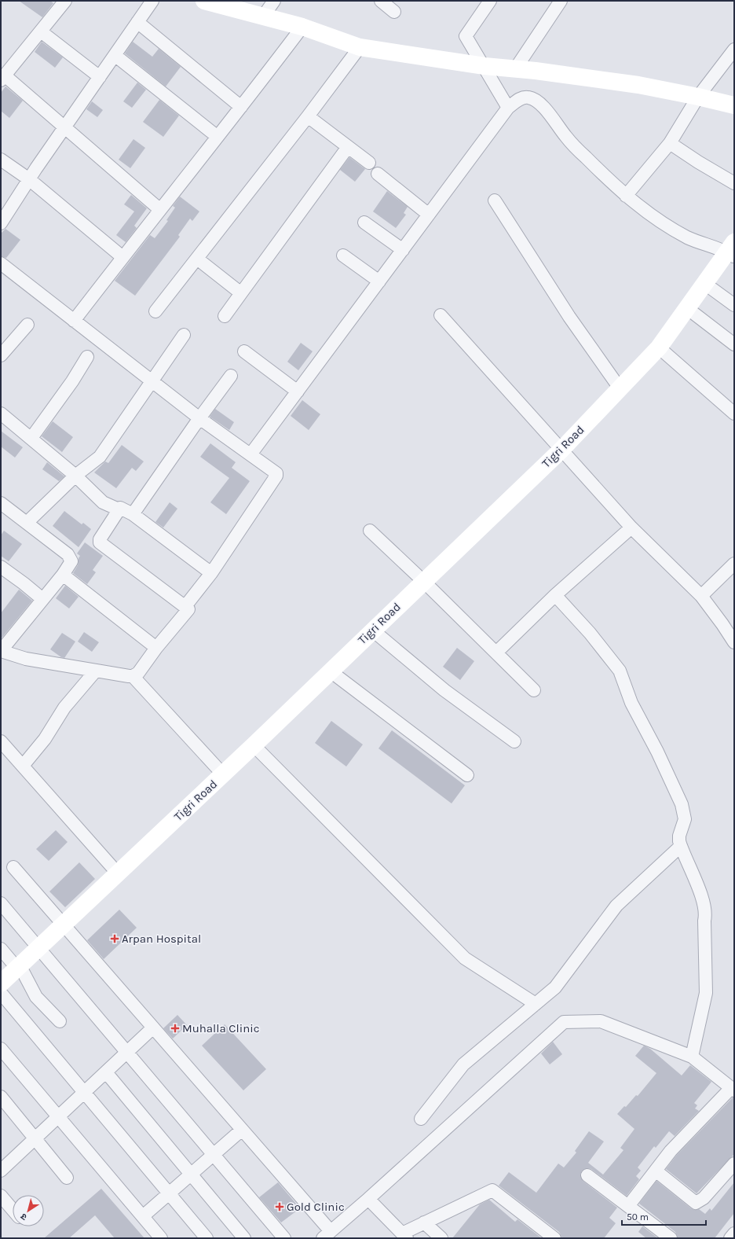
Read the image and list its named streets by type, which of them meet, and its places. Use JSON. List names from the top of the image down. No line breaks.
{"streets":{"street":["Tigri Road"]},"places":{"health":["Arpan Hospital","Muhalla Clinic","Gold Clinic"]},"scale_bar":"50 m","north":"bottom left"}
